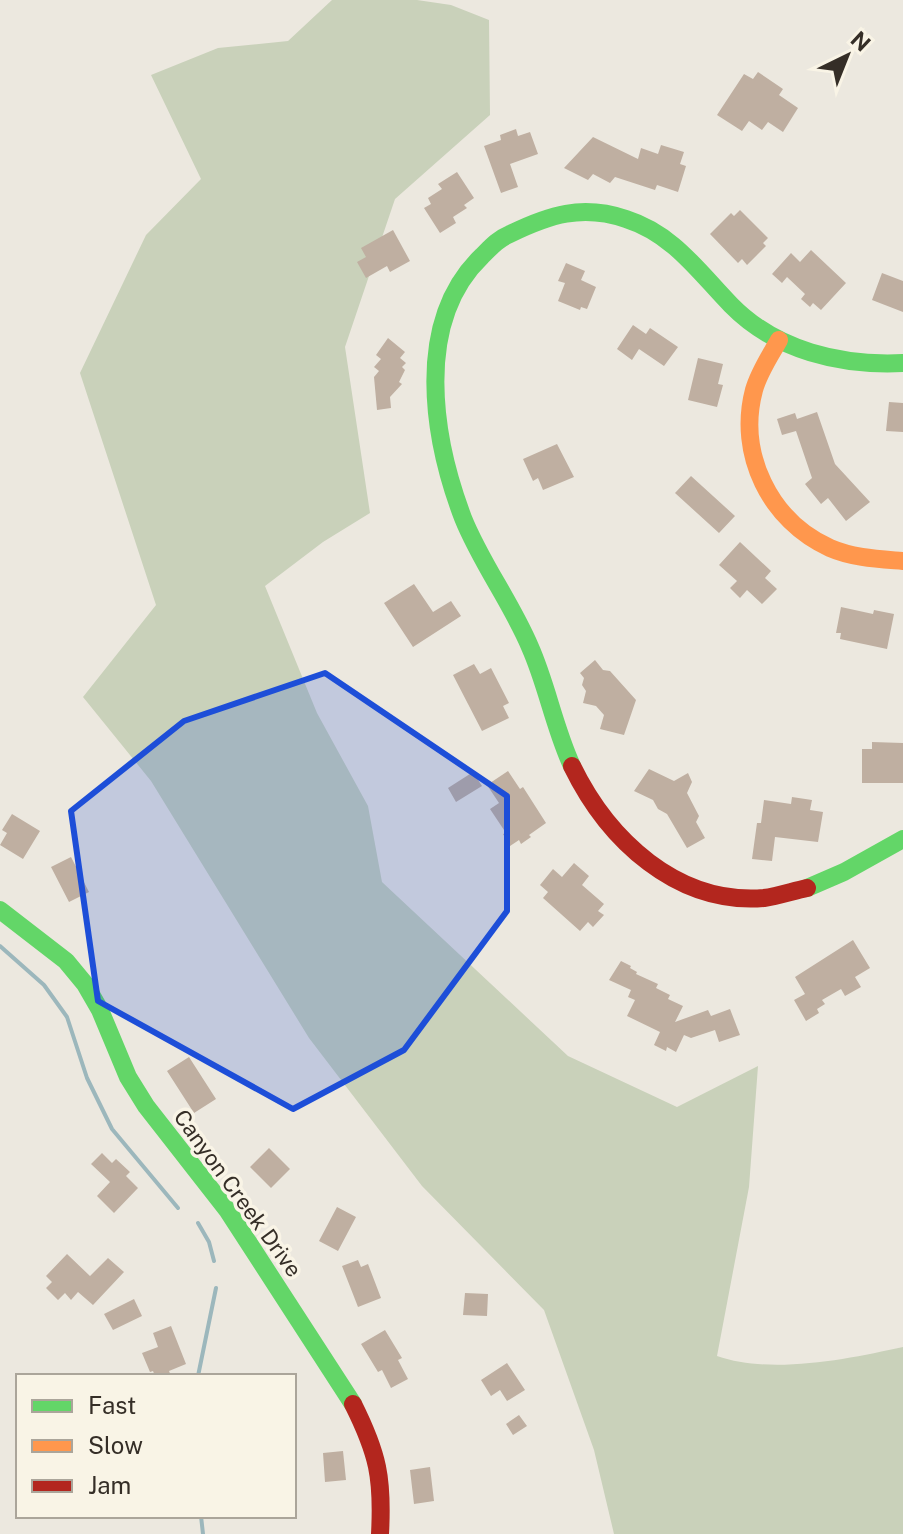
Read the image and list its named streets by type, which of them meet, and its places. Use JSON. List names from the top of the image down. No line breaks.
{"streets":{"street":["Canyon Creek Drive"]},"legend":["Fast","Slow","Jam"],"north":"top right"}
